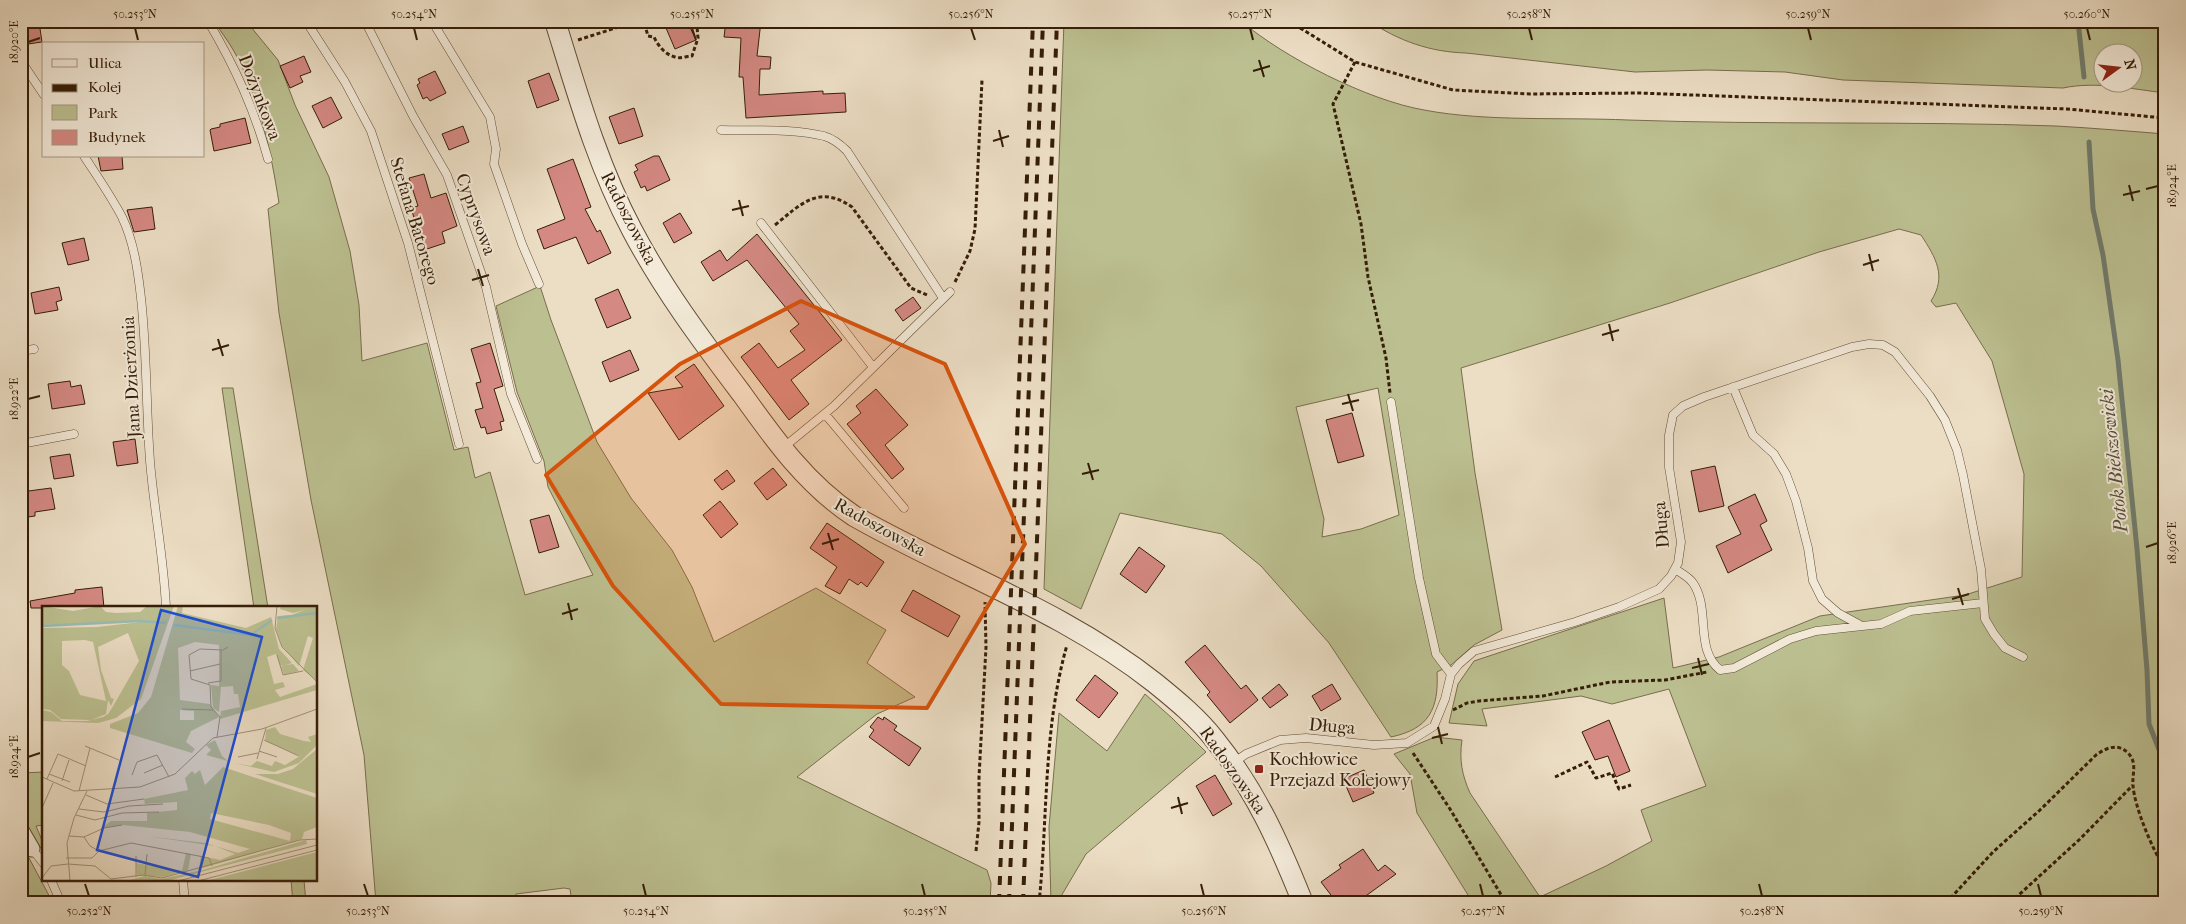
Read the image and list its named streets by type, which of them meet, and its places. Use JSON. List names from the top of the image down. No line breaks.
{"streets":{"street":["Radoszowska"],"lane":["Dożynkowa","Cyprysowa","Stefana Batorego","Jana Dzierżonia","Długa"]},"crossings":[["Radoszowska","Długa"]],"water":["Potok Bielszowicki"],"places":{"transit":["Kochłowice Przejazd Kolejowy"]},"legend":["Ulica","Kolej","Park","Budynek"],"north":"right","coordinates":["50.253°N","50.254°N","50.255°N","50.256°N","50.257°N","50.258°N","50.259°N","50.260°N","18.920°E","18.924°E","18.922°E","18.926°E","50.252°N"]}
